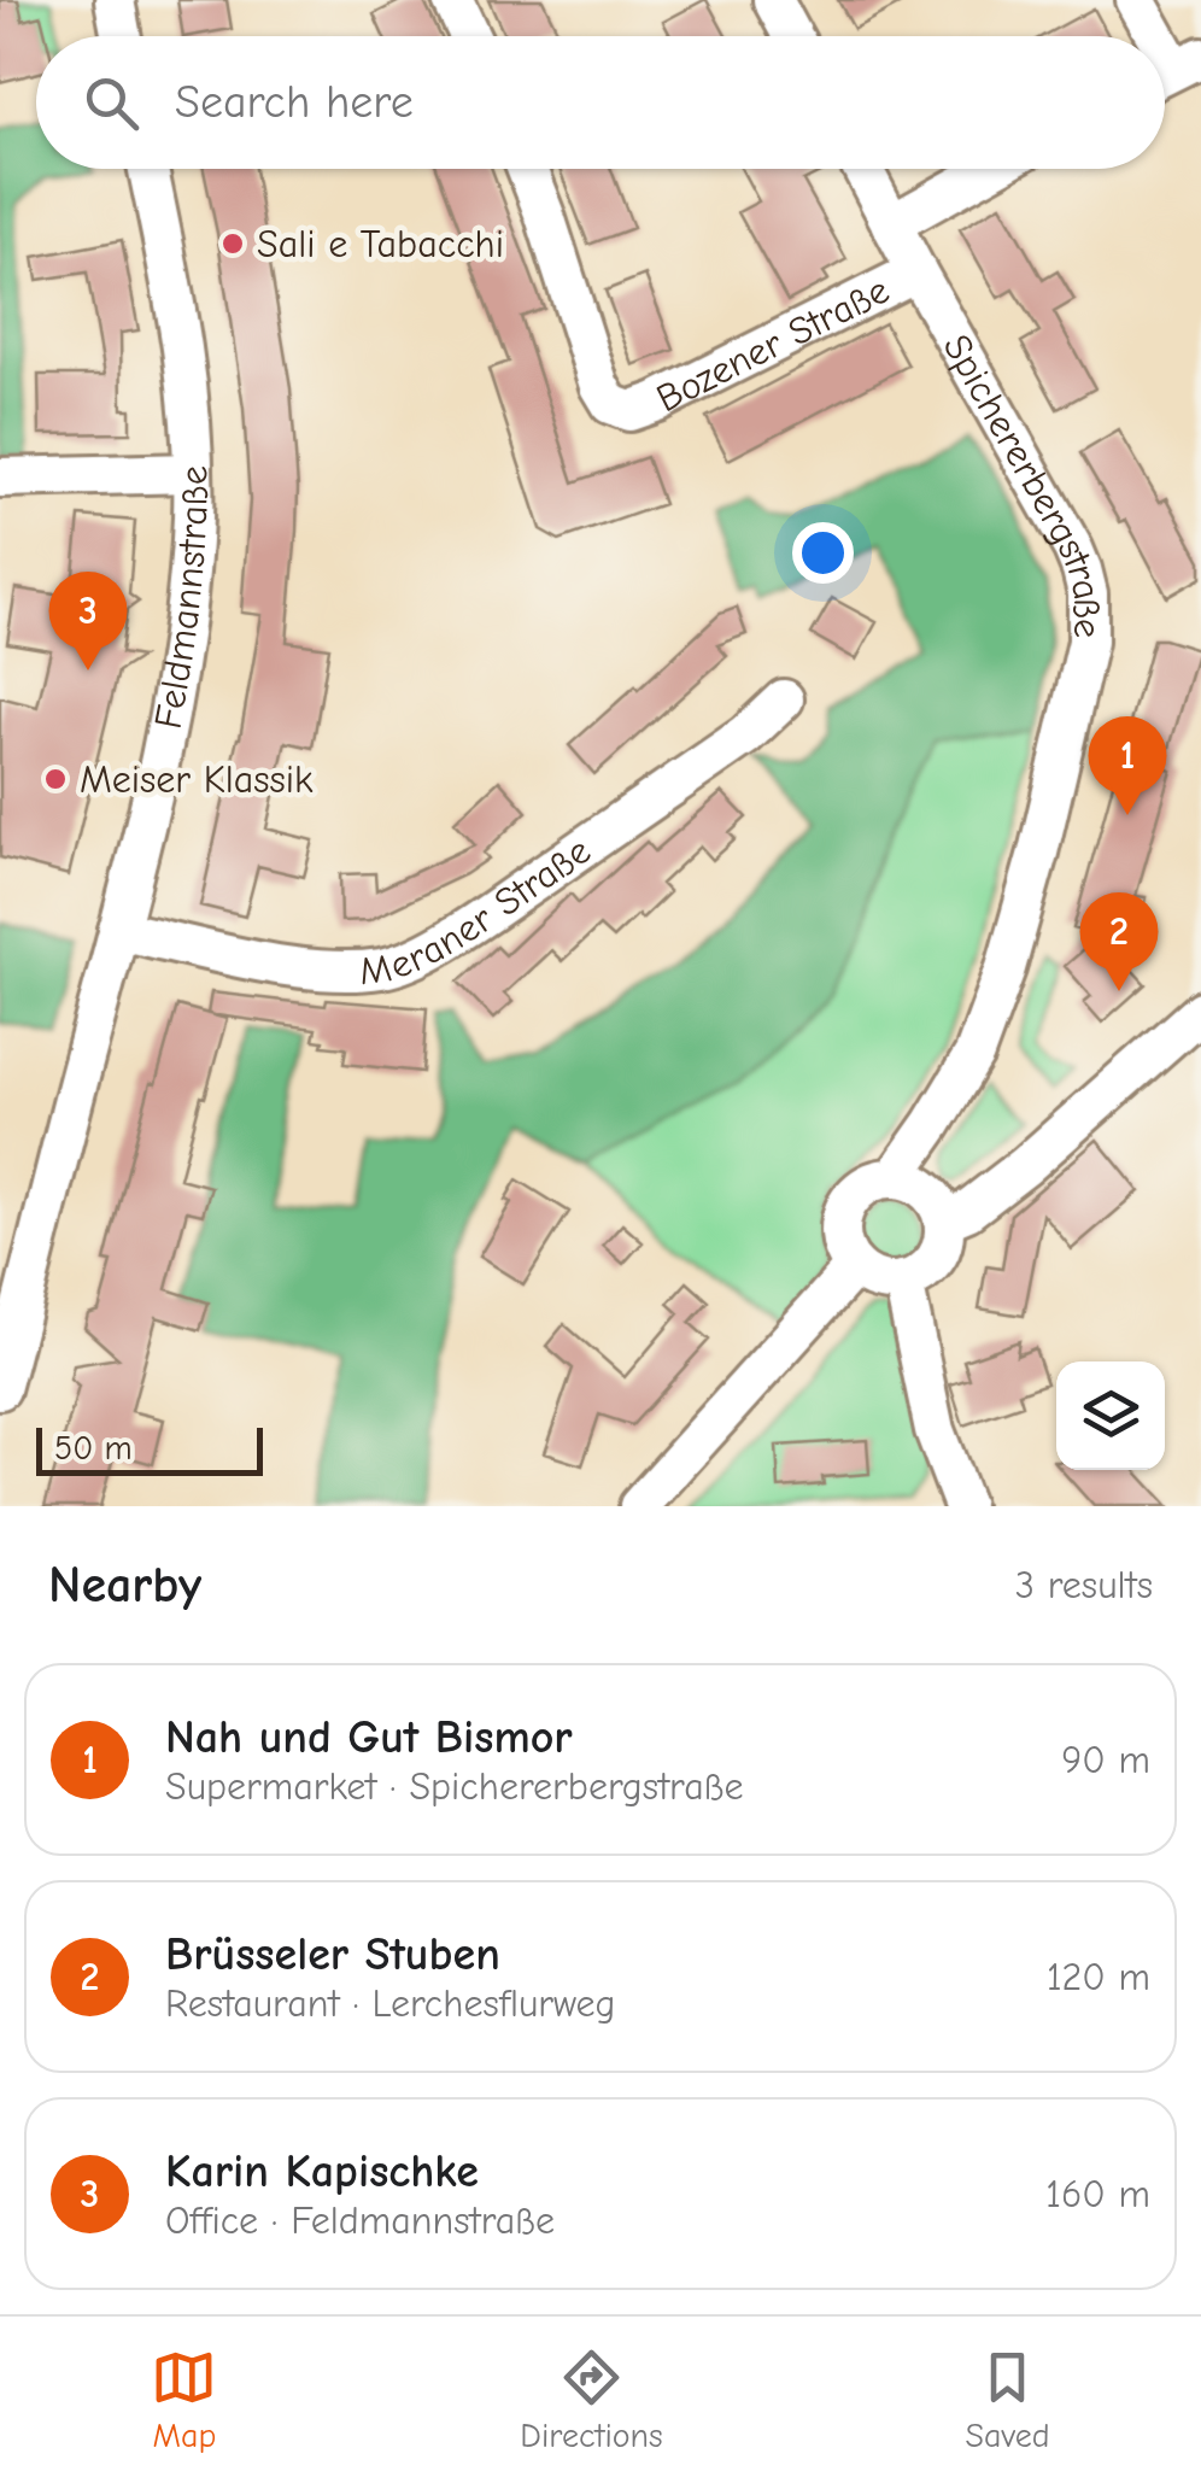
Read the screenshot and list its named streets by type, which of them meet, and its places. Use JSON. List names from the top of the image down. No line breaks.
{"streets":{"street":["Bozener Straße","Spichererbergstraße","Feldmannstraße","Meraner Straße"]},"crossings":[["Bozener Straße","Spichererbergstraße"],["Feldmannstraße","Meraner Straße"]],"places":["Sali e Tabacchi","Meiser Klassik"],"scale_bar":"50 m","page":{"search":"Search here","pins":["3","1","2"],"scale":"50 m","heading":["Nearby","3 results"],"list":[{"mark":"1","name":"Nah und Gut Bismor","note":"Supermarket · Spichererbergstraße","value":"90 m"},{"mark":"2","name":"Brüsseler Stuben","note":"Restaurant · Lerchesflurweg","value":"120 m"},{"mark":"3","name":"Karin Kapischke","note":"Office · Feldmannstraße","value":"160 m"}],"nav":["Map","Directions","Saved"]}}
